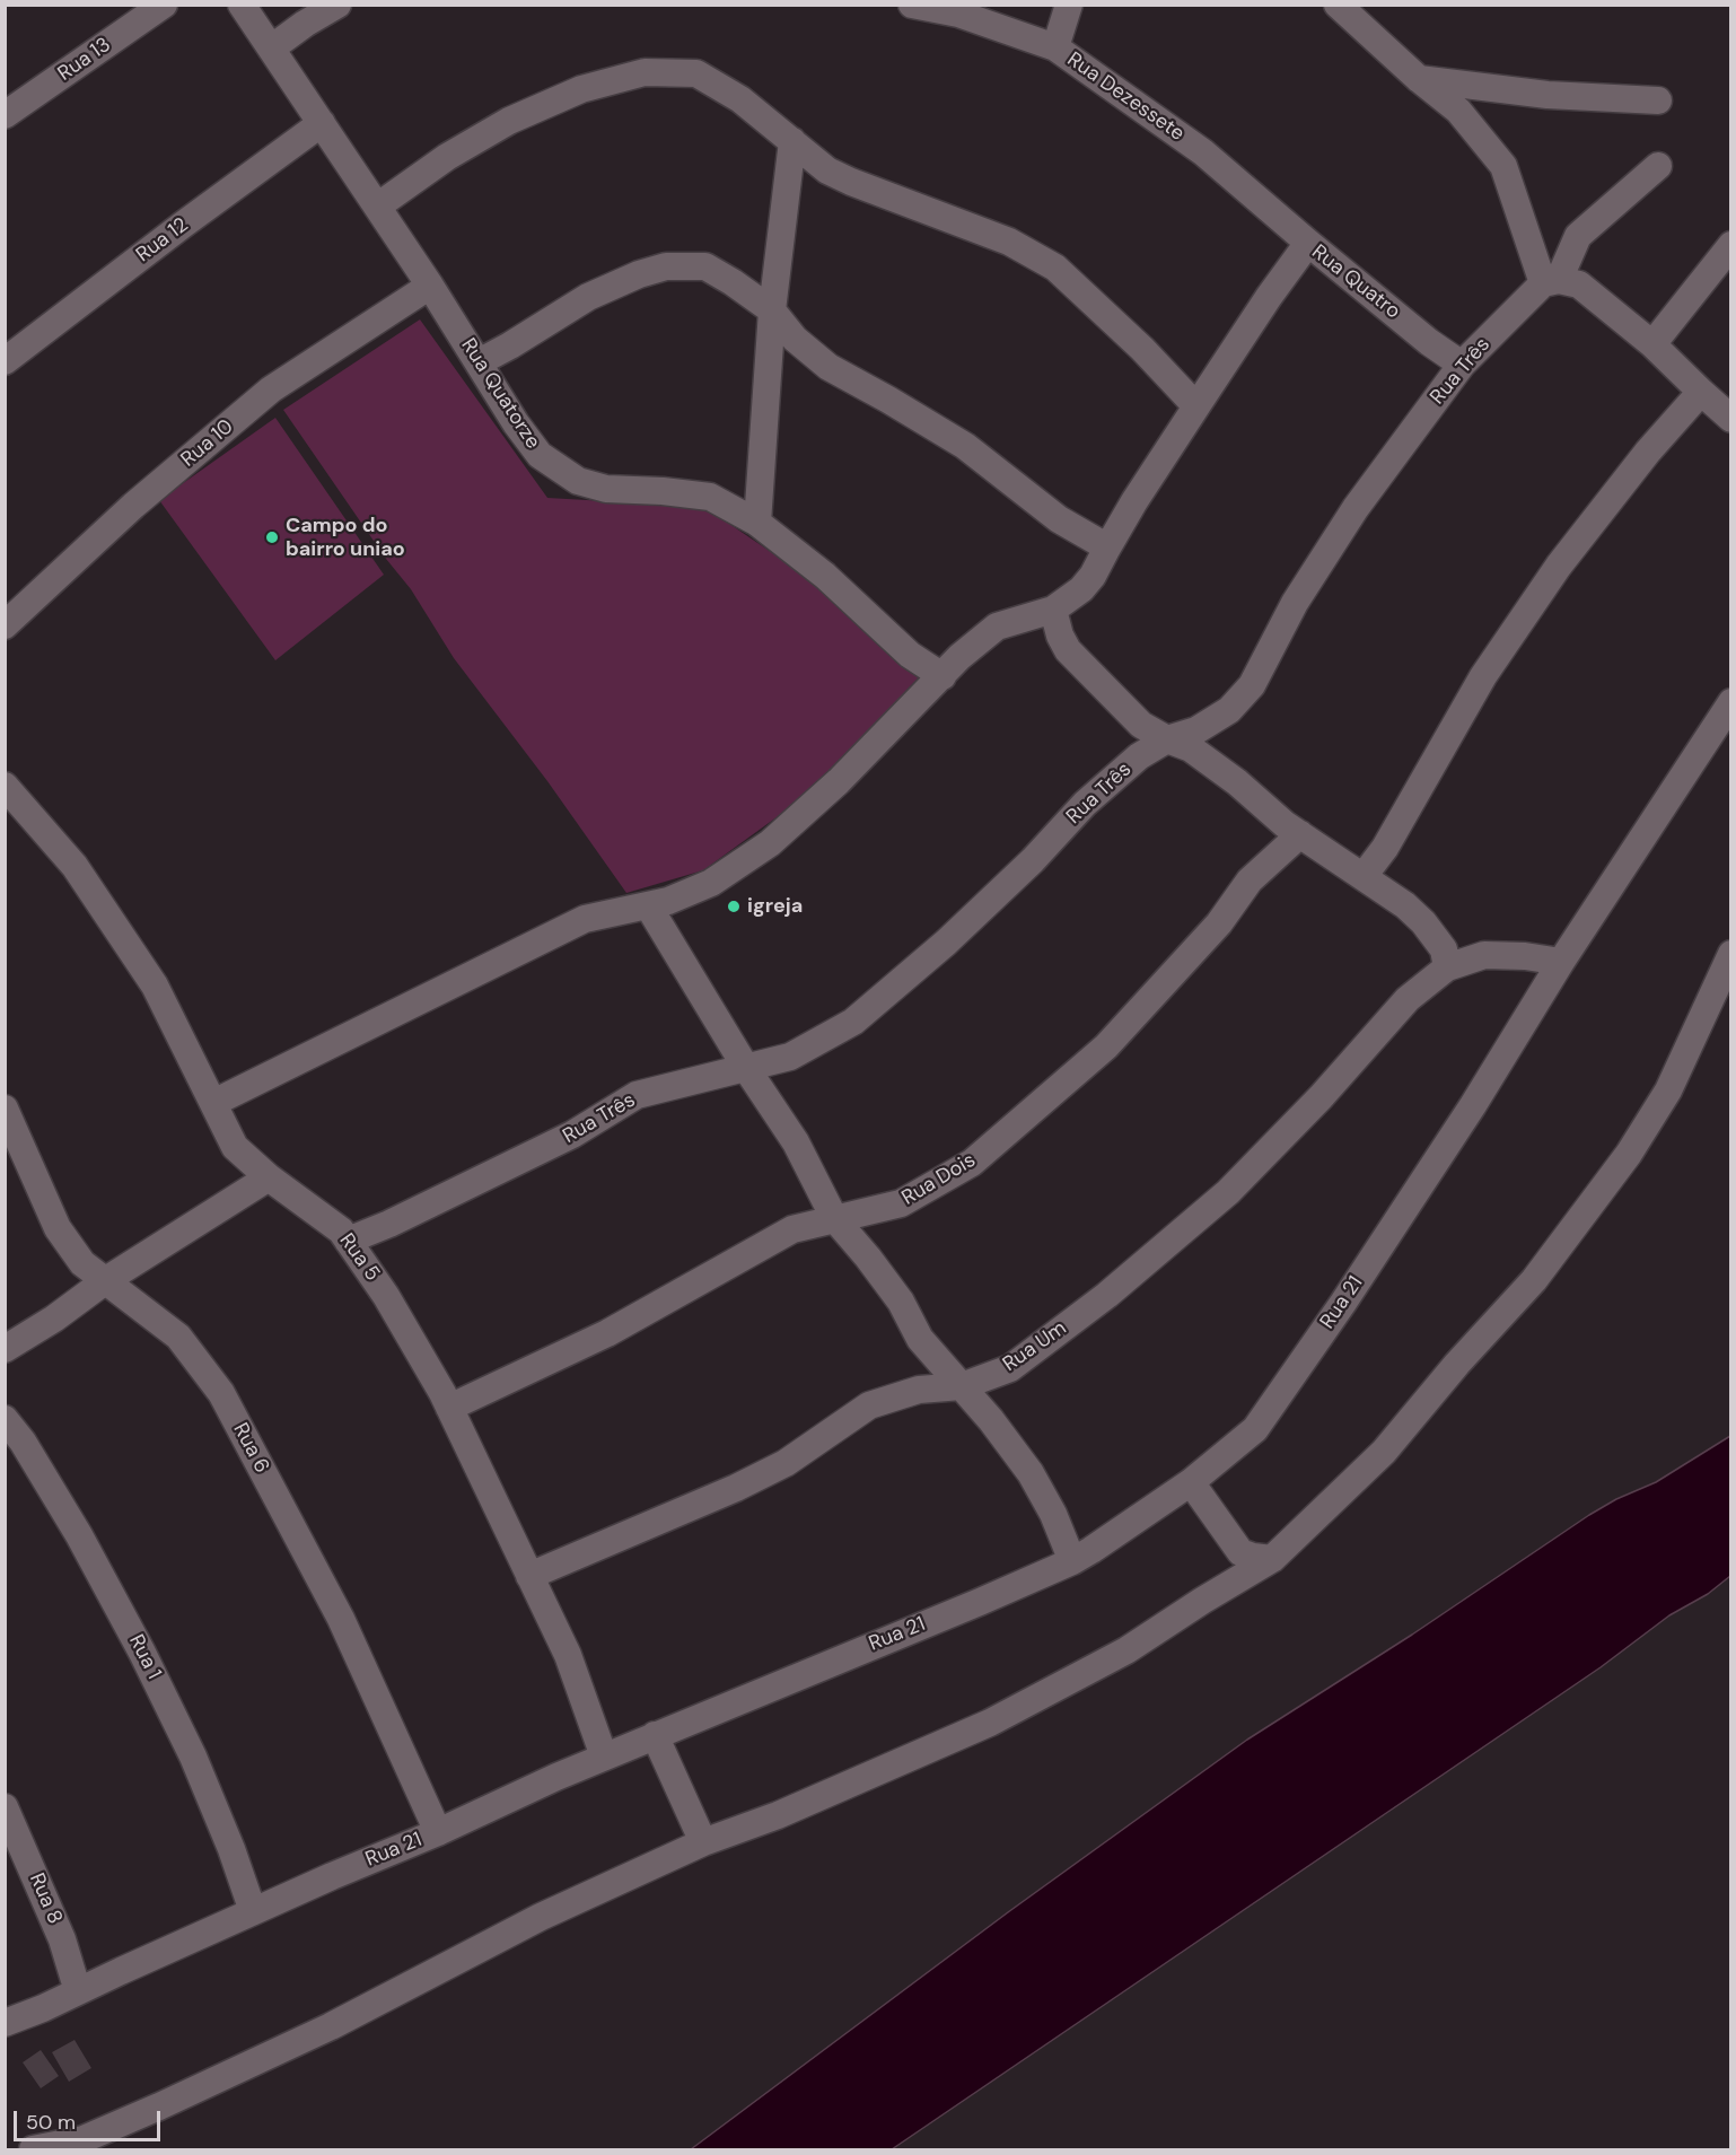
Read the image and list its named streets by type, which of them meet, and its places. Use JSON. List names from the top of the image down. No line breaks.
{"streets":{"street":["Rua 13","Rua Dezessete","Rua 12","Rua Quatro","Rua Três","Rua Quatorze","Rua 10","Rua Dois","Rua 5","Rua 21","Rua Um","Rua 6","Rua 1","Rua 8"]},"crossings":[["Rua Dezessete","Rua Quatro"],["Rua 12","Rua Quatorze"],["Rua Quatro","Rua Três"],["Rua Quatro","Rua Quatorze"],["Rua Quatro","Rua 5"],["Rua Três","Rua 5"],["Rua Quatorze","Rua 10"],["Rua Dois","Rua 5"],["Rua 5","Rua 21"],["Rua 5","Rua Um"],["Rua 21","Rua 6"],["Rua 21","Rua 1"],["Rua 21","Rua 8"]],"places":["Campo do bairro uniao","igreja"],"scale_bar":"50 m"}
